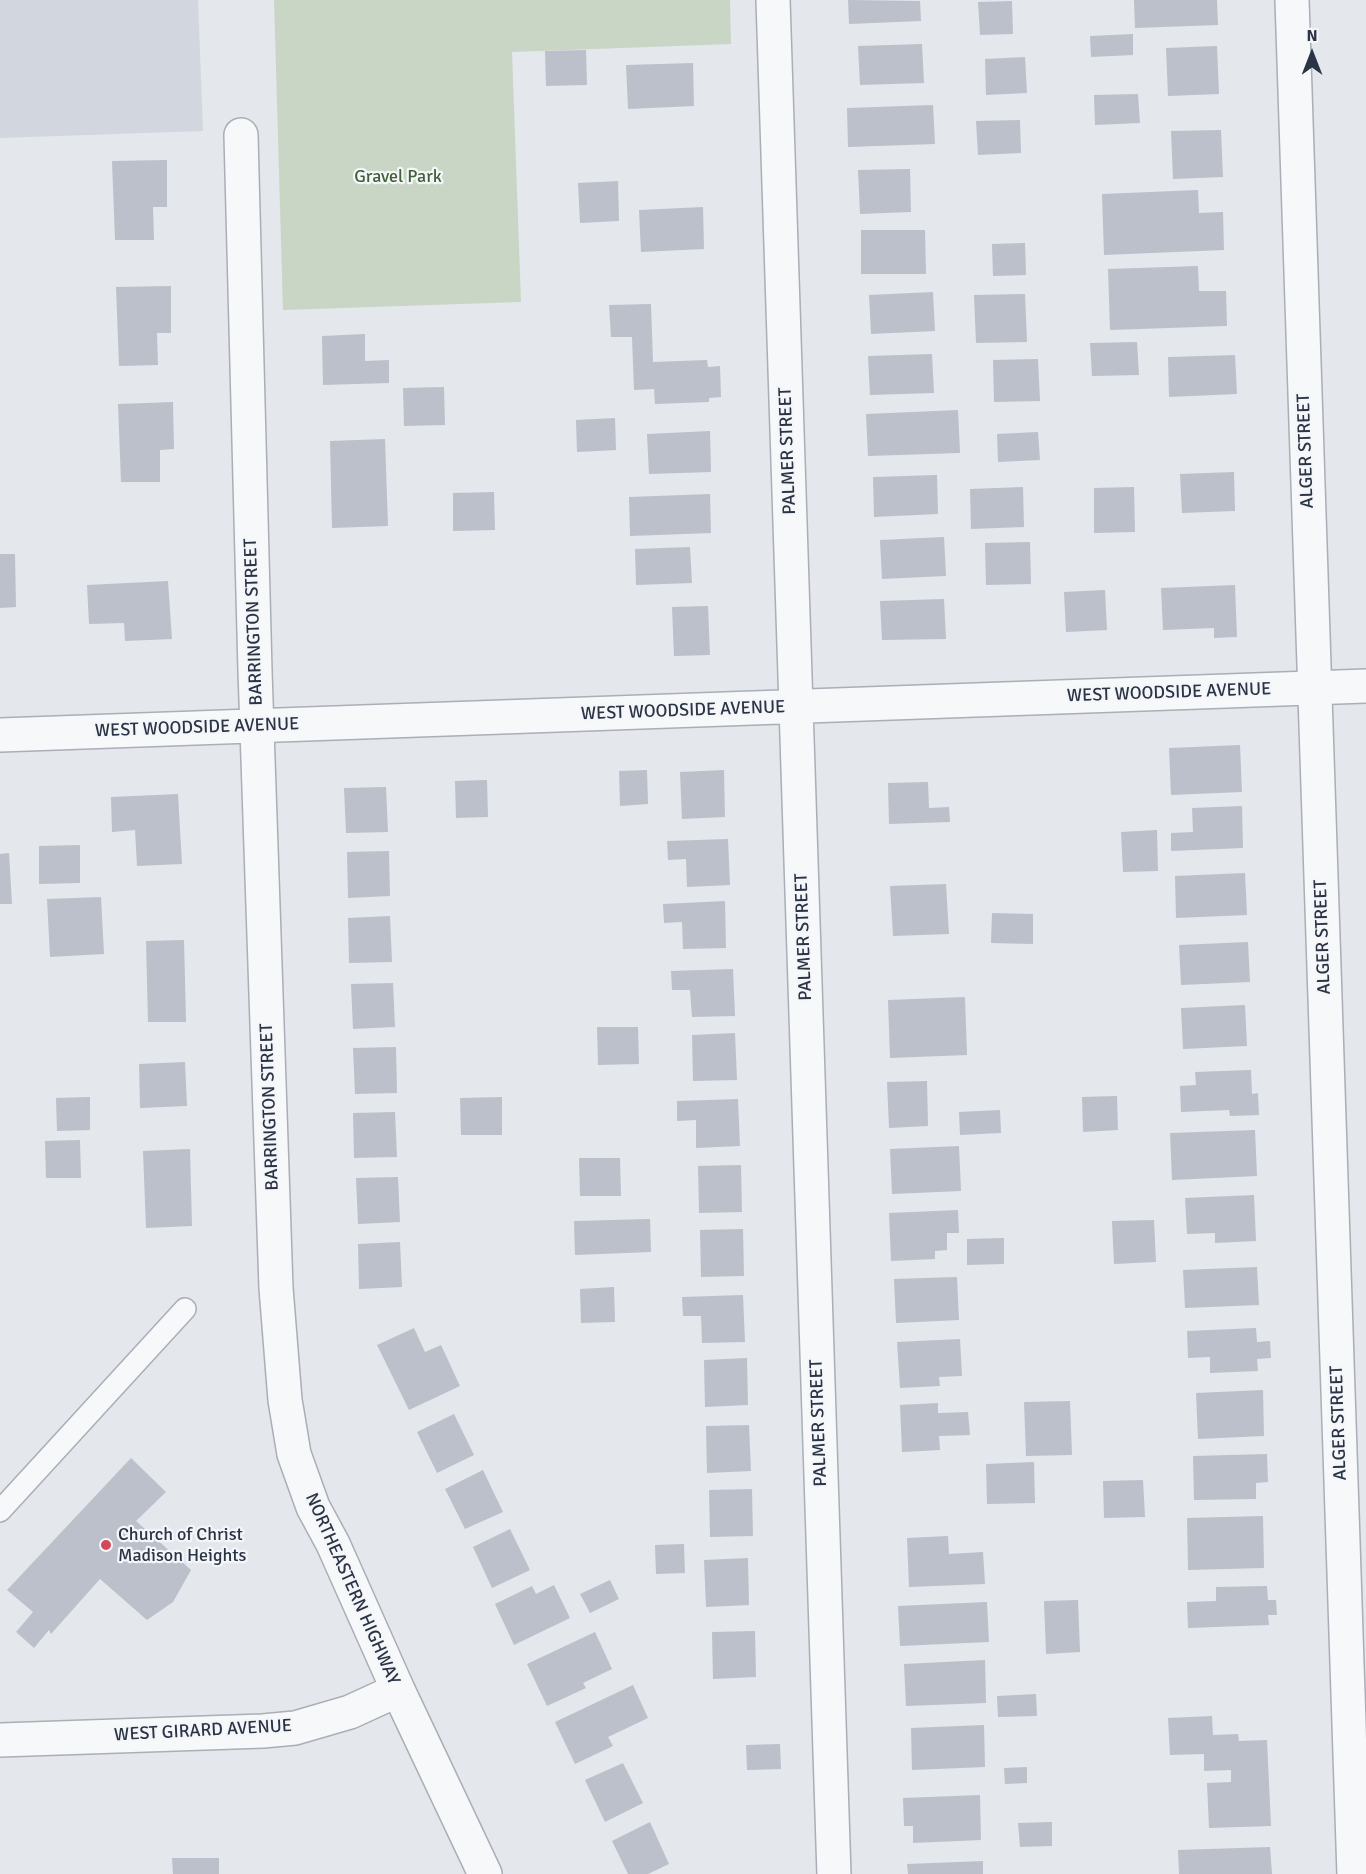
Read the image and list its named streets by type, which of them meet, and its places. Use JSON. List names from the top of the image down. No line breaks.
{"streets":{"street":["PALMER STREET","ALGER STREET","BARRINGTON STREET","WEST WOODSIDE AVENUE","NORTHEASTERN HIGHWAY","WEST GIRARD AVENUE"]},"crossings":[["PALMER STREET","WEST WOODSIDE AVENUE"],["ALGER STREET","WEST WOODSIDE AVENUE"],["BARRINGTON STREET","WEST WOODSIDE AVENUE"],["BARRINGTON STREET","NORTHEASTERN HIGHWAY"],["NORTHEASTERN HIGHWAY","WEST GIRARD AVENUE"]],"parks":["Gravel Park"],"places":["Church of Christ Madison Heights"],"north":"top"}
